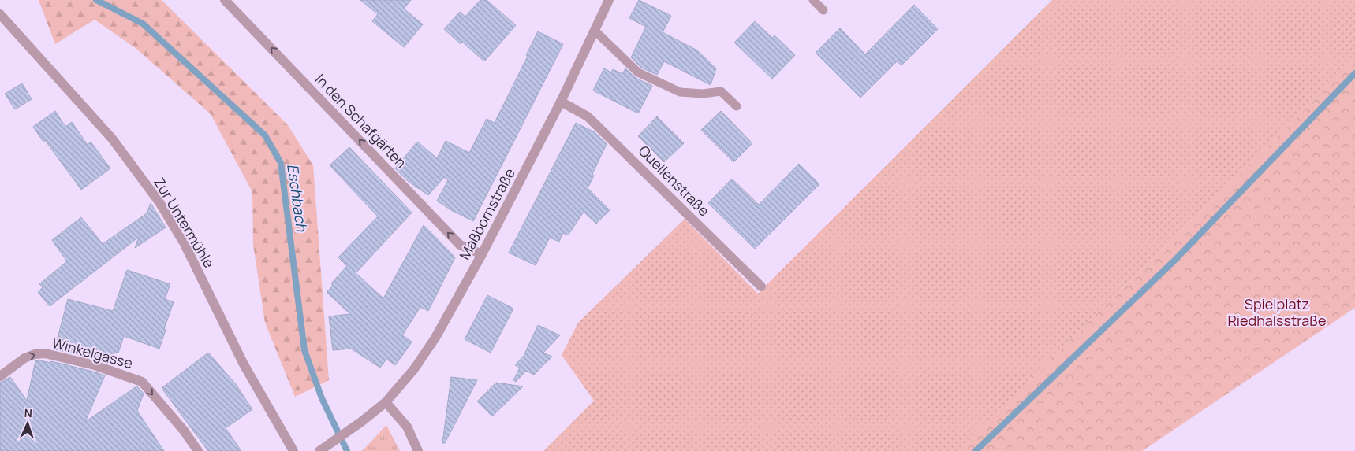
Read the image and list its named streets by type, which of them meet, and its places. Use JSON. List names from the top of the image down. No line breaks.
{"streets":{"street":["In den Schafgärten","Quellenstraße","Maßbornstraße","Zur Untermühle","Winkelgasse"]},"crossings":[["In den Schafgärten","Maßbornstraße"],["Quellenstraße","Maßbornstraße"]],"one_way":["In den Schafgärten","Winkelgasse"],"water":["Eschbach"],"parks":["Spielplatz Riedhalsstraße"],"north":"top"}
